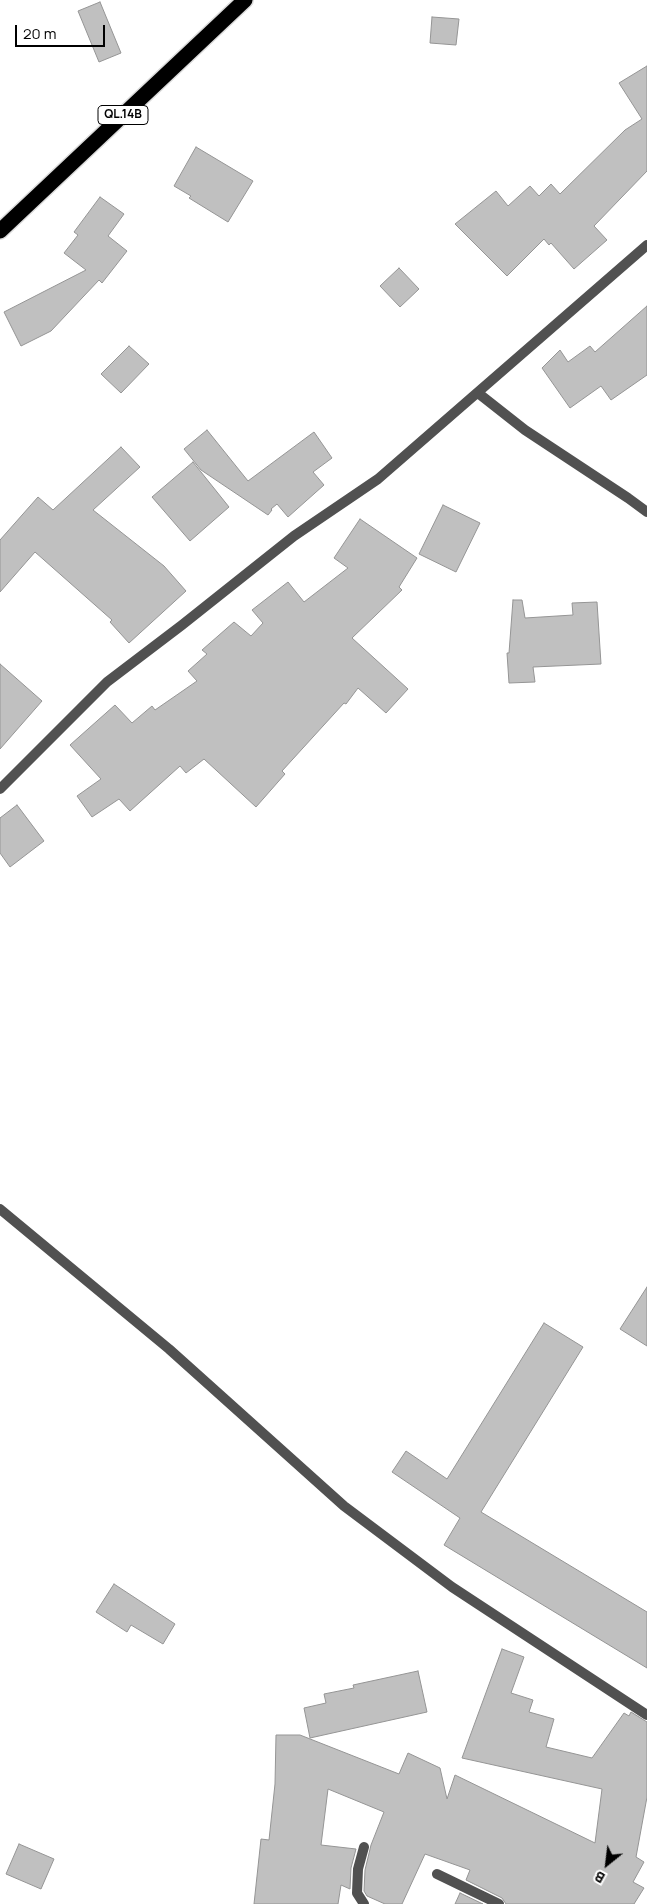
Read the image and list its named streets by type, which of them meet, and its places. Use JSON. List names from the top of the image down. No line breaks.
{"streets":{"highway":["QL.14B"]},"scale_bar":"20 m","north":"bottom left"}
